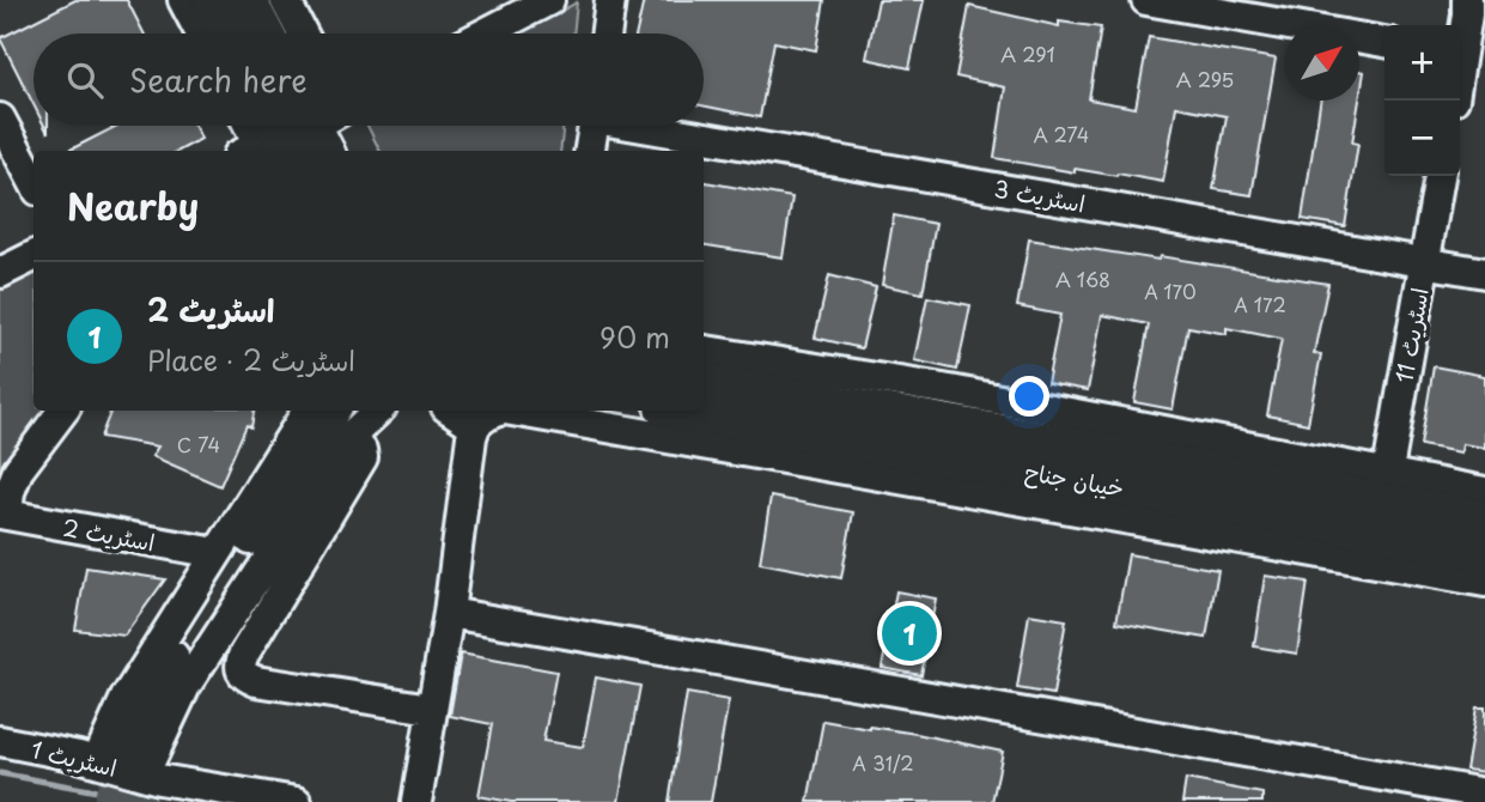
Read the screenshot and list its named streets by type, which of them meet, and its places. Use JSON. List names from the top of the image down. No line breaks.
{"streets":{"main road":["خیبان جناح"],"street":["اسٹریٹ 3","اسٹریٹ 11","اسٹریٹ 2","اسٹریٹ 1"]},"crossings":[["اسٹریٹ 3","اسٹریٹ 11"],["اسٹریٹ 11","خیبان جناح"]],"house_numbers":["A 291","A 295","A 274","A 168","A 170","A 172","C 74","A 31/2"],"north":"top right","page":{"map_buttons":["+","−"],"search":"Search here","heading":"Nearby","list":[{"mark":"1","name":"اسٹریٹ 2","note":"Place · اسٹریٹ 2","value":"90 m"}],"pins":"1"}}
